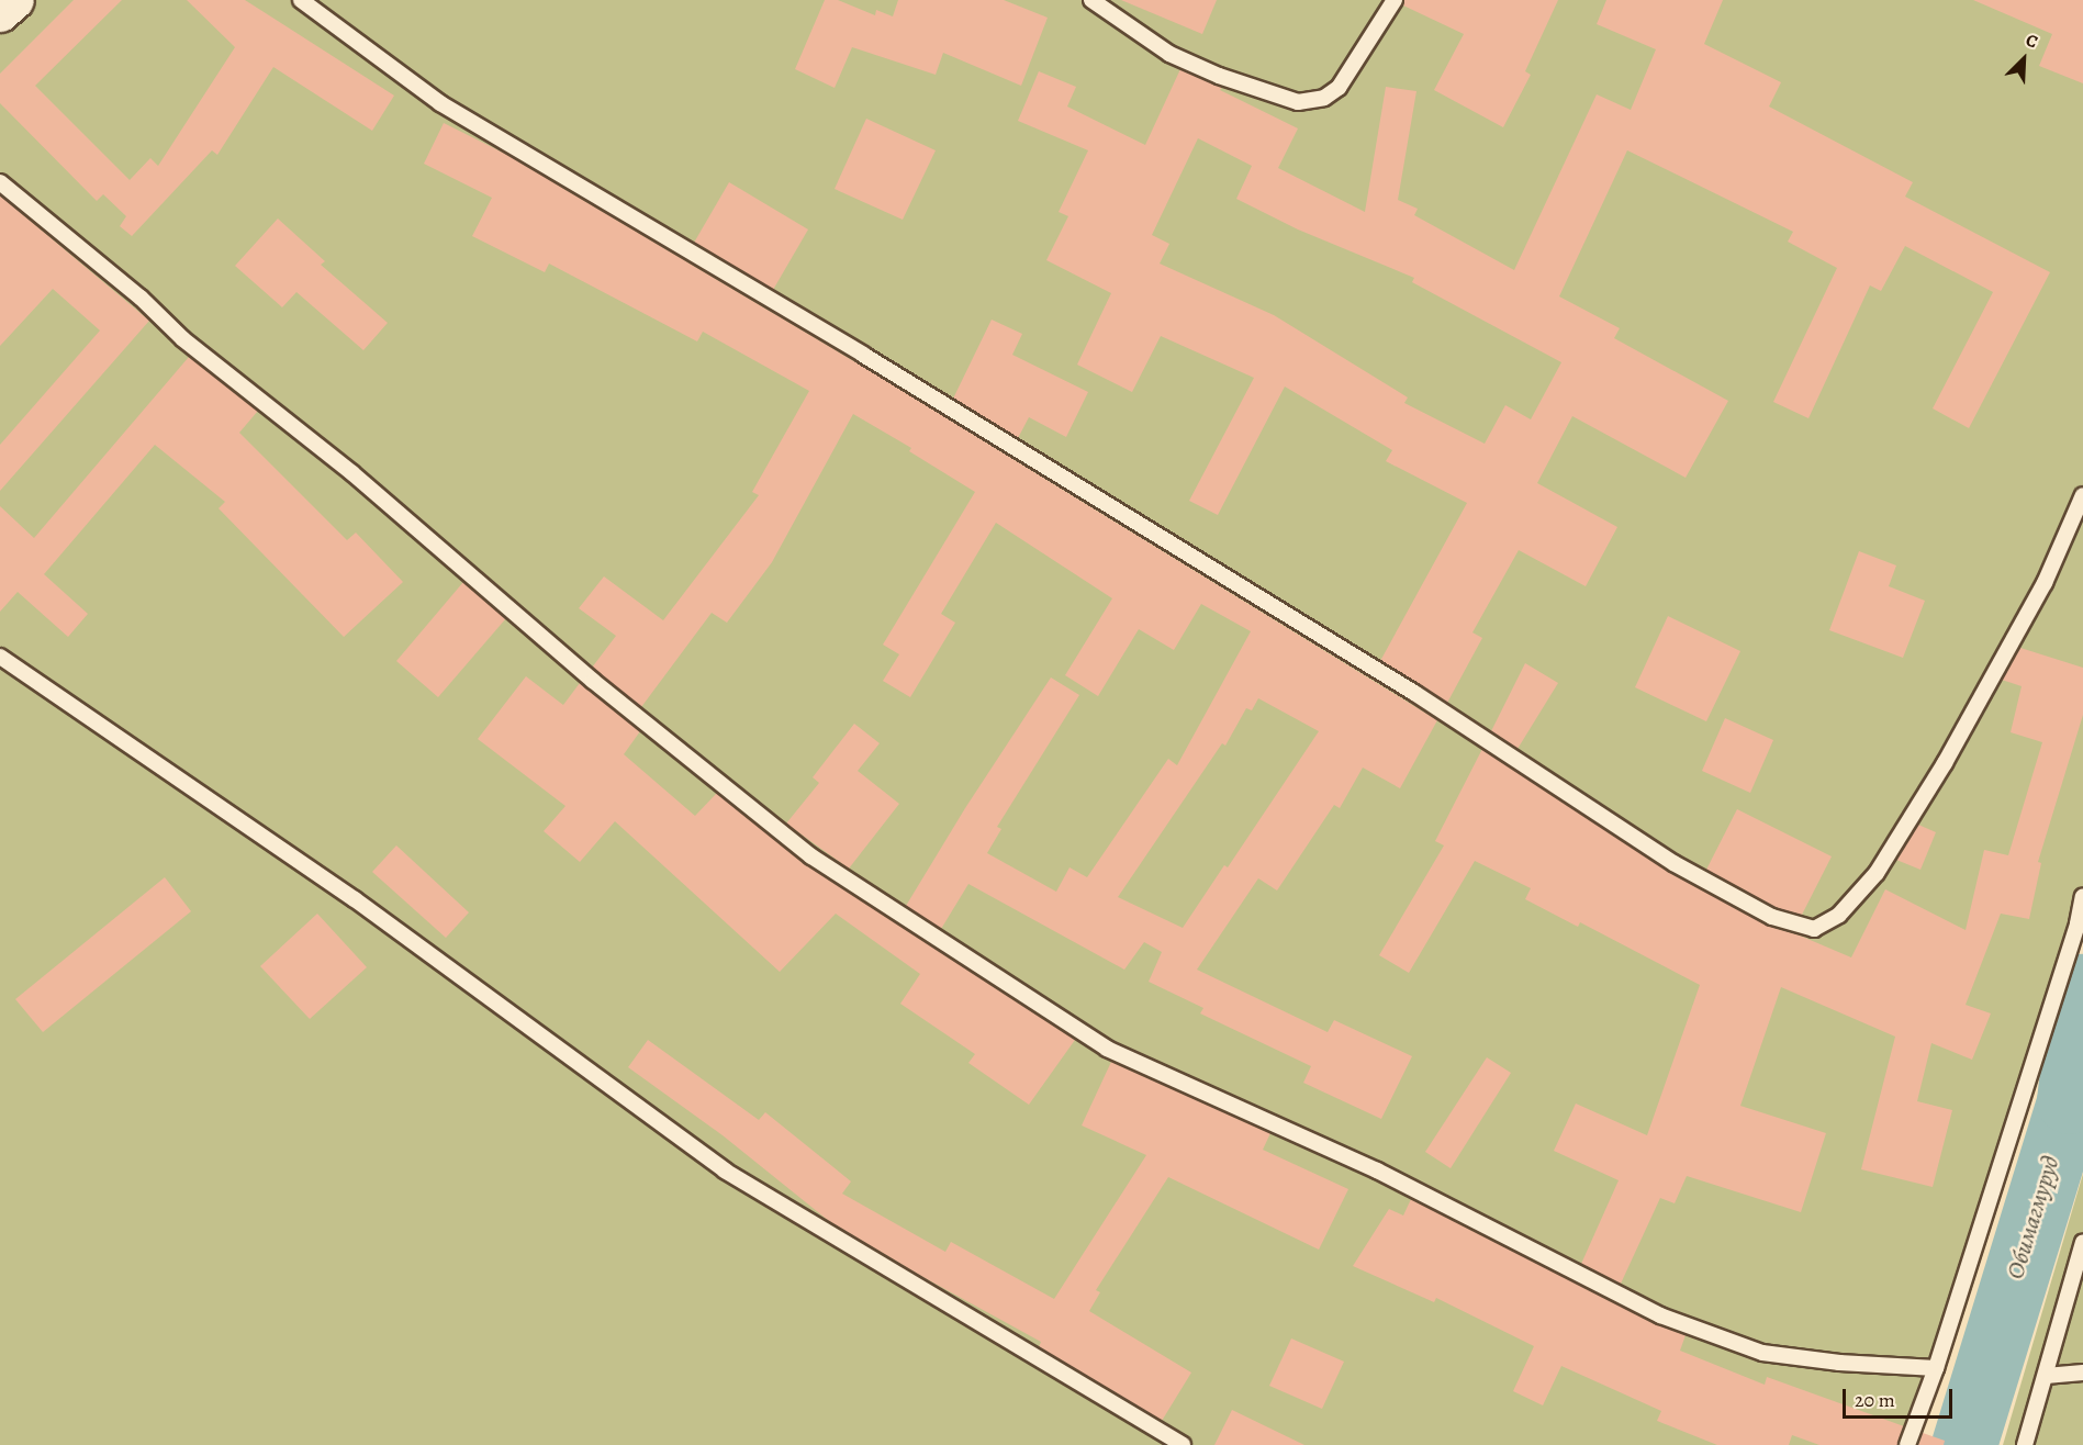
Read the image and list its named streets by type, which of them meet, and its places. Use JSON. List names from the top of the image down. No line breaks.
{"water":["Обимагмуруд"],"scale_bar":"20 m","north":"top right"}
